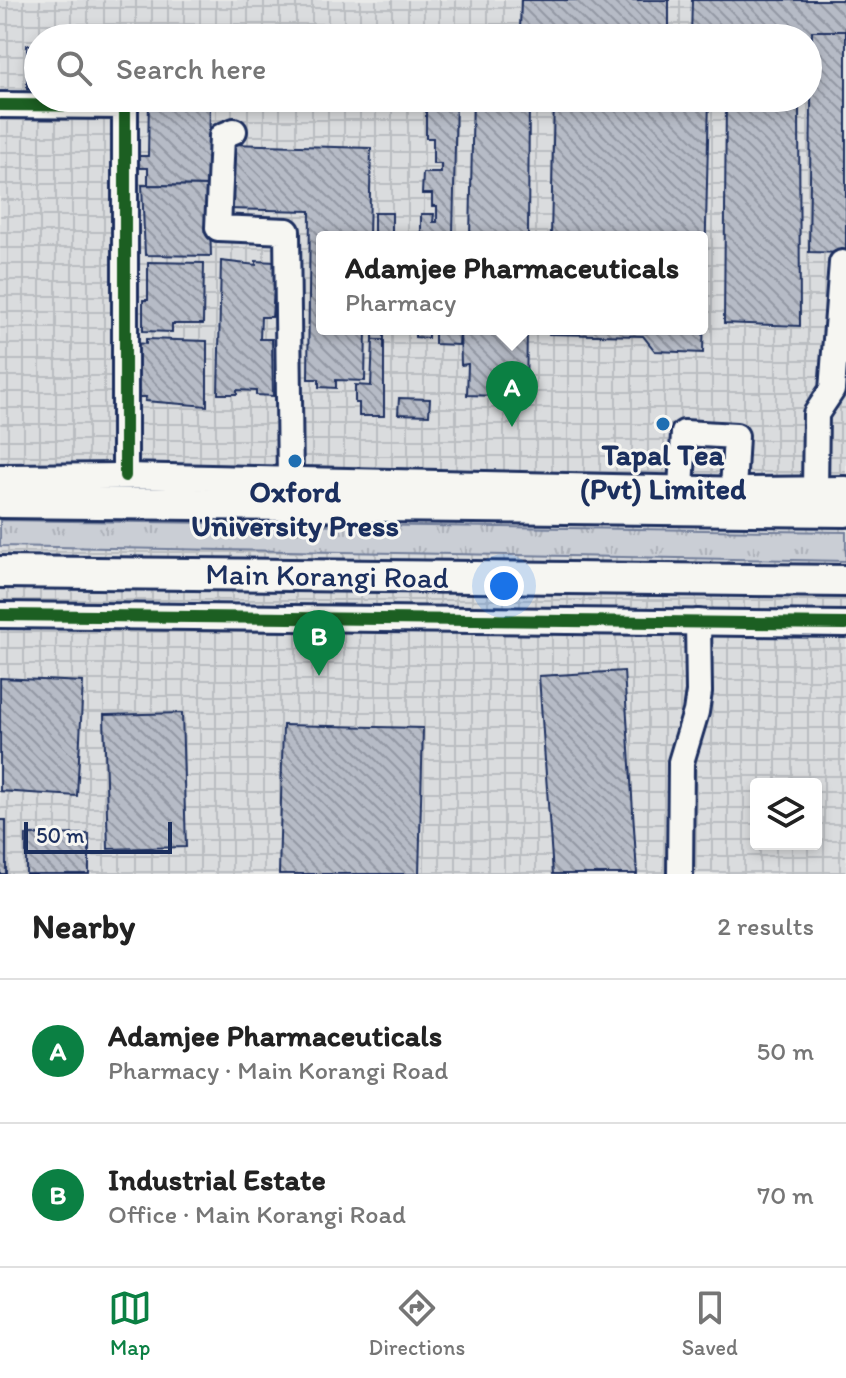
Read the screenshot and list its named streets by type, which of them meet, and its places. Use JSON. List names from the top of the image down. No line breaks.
{"streets":{"main road":["Main Korangi Road"]},"places":["Tapal Tea (Pvt) Limited","Oxford University Press"],"scale_bar":"50 m","page":{"search":"Search here","popup":["Adamjee Pharmaceuticals","Pharmacy"],"pins":["A","B"],"scale":"50 m","heading":["Nearby","2 results"],"list":[{"mark":"A","name":"Adamjee Pharmaceuticals","note":"Pharmacy · Main Korangi Road","value":"50 m"},{"mark":"B","name":"Industrial Estate","note":"Office · Main Korangi Road","value":"70 m"}],"nav":["Map","Directions","Saved"]}}
